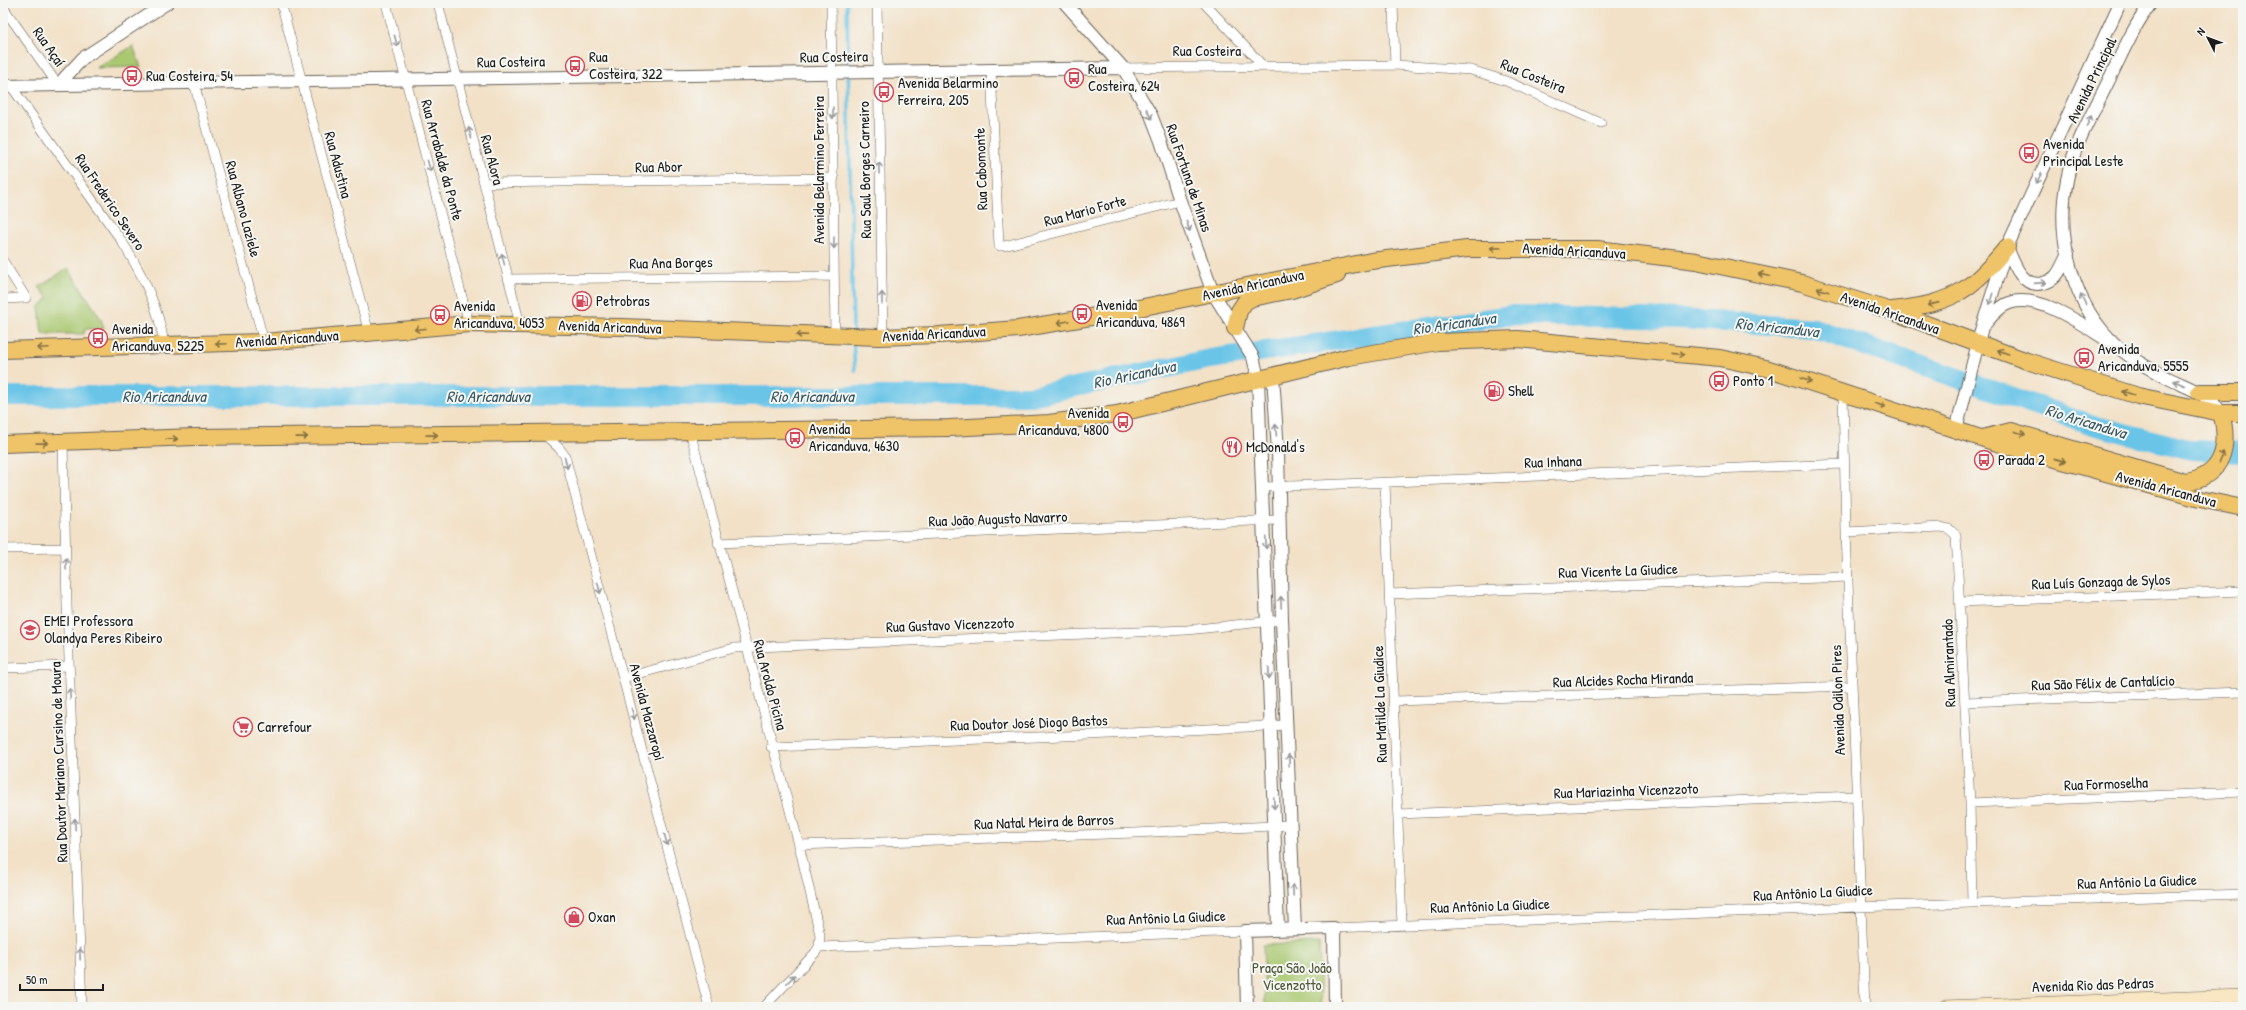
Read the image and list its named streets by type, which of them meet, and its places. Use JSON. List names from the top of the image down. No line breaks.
{"streets":{"highway":["Avenida Aricanduva"],"main road":["Avenida Rio das Pedras"],"street":["Rua Açaí","Rua Costeira","Avenida Principal","Rua Arrabalde da Ponte","Rua Alora","Rua Adustina","Rua Abor","Rua Cabomonte","Avenida Belarmino Ferreira","Rua Saul Borges Carneiro","Rua Fortuna de Minas","Rua Frederico Severo","Rua Albano Lazíele","Rua Mario Forte","Rua Ana Borges","Rua Inhana","Rua João Augusto Navarro","Rua Vicente La Giudice","Rua Luís Gonzaga de Sylos","Rua Gustavo Vicenzzoto","Rua Almirantado","Rua Alcides Rocha Miranda","Rua São Félix de Cantalício","Rua Aroldo Picina","Avenida Odilon Pires","Rua Matilde La Giudice","Avenida Mazzaropi","Rua Doutor José Diogo Bastos","Rua Doutor Mariano Cursino de Moura","Rua Formoselha","Rua Mariazinha Vicenzzoto","Rua Natal Meira de Barros","Rua Antônio La Giudice"]},"crossings":[["Rua Açaí","Rua Costeira"],["Rua Costeira","Rua Arrabalde da Ponte"],["Rua Costeira","Rua Alora"],["Rua Costeira","Rua Adustina"],["Rua Costeira","Rua Cabomonte"],["Rua Costeira","Avenida Belarmino Ferreira"],["Rua Costeira","Rua Saul Borges Carneiro"],["Rua Costeira","Rua Fortuna de Minas"],["Rua Costeira","Rua Albano Lazíele"],["Avenida Principal","Avenida Aricanduva"],["Rua Arrabalde da Ponte","Avenida Aricanduva"],["Rua Alora","Rua Abor"],["Rua Alora","Avenida Aricanduva"],["Rua Alora","Rua Ana Borges"],["Rua Adustina","Avenida Aricanduva"],["Rua Abor","Avenida Belarmino Ferreira"],["Rua Cabomonte","Rua Mario Forte"],["Avenida Belarmino Ferreira","Avenida Aricanduva"],["Avenida Belarmino Ferreira","Rua Ana Borges"],["Rua Saul Borges Carneiro","Avenida Aricanduva"],["Rua Fortuna de Minas","Rua Mario Forte"],["Rua Fortuna de Minas","Avenida Aricanduva"],["Rua Frederico Severo","Avenida Aricanduva"],["Rua Albano Lazíele","Avenida Aricanduva"],["Avenida Aricanduva","Rua Aroldo Picina"],["Avenida Aricanduva","Avenida Odilon Pires"],["Avenida Aricanduva","Avenida Mazzaropi"],["Avenida Aricanduva","Rua Doutor Mariano Cursino de Moura"],["Rua Inhana","Avenida Odilon Pires"],["Rua Inhana","Rua Matilde La Giudice"],["Rua João Augusto Navarro","Rua Aroldo Picina"],["Rua Vicente La Giudice","Avenida Odilon Pires"],["Rua Vicente La Giudice","Rua Matilde La Giudice"],["Rua Luís Gonzaga de Sylos","Rua Almirantado"],["Rua Gustavo Vicenzzoto","Rua Aroldo Picina"],["Rua Gustavo Vicenzzoto","Avenida Mazzaropi"],["Rua Almirantado","Rua São Félix de Cantalício"],["Rua Almirantado","Avenida Odilon Pires"],["Rua Almirantado","Rua Formoselha"],["Rua Almirantado","Rua Antônio La Giudice"],["Rua Alcides Rocha Miranda","Avenida Odilon Pires"],["Rua Alcides Rocha Miranda","Rua Matilde La Giudice"],["Rua Aroldo Picina","Rua Doutor José Diogo Bastos"],["Rua Aroldo Picina","Rua Natal Meira de Barros"],["Rua Aroldo Picina","Rua Antônio La Giudice"],["Avenida Odilon Pires","Rua Mariazinha Vicenzzoto"],["Avenida Odilon Pires","Rua Antônio La Giudice"],["Rua Matilde La Giudice","Rua Mariazinha Vicenzzoto"],["Rua Matilde La Giudice","Rua Antônio La Giudice"]],"one_way":["Rua Arrabalde da Ponte","Rua Alora","Avenida Belarmino Ferreira","Rua Saul Borges Carneiro","Rua Fortuna de Minas","Avenida Mazzaropi","Rua Doutor Mariano Cursino de Moura"],"water":["Rio Aricanduva"],"parks":["Praça São João Vicenzotto"],"places":{"bus stop":["Rua Costeira, 322","Rua Costeira, 54","Rua Costeira, 624","Avenida Belarmino Ferreira, 205","Avenida Principal Leste","Avenida Aricanduva, 4869","Avenida Aricanduva, 4053","Avenida Aricanduva, 5225","Avenida Aricanduva, 5555","Ponto 1","Avenida Aricanduva, 4800","Avenida Aricanduva, 4630","Parada 2"],"fuel station":["Petrobras","Shell"],"restaurant":["McDonald's"],"school or university":["EMEI Professora Olandya Peres Ribeiro"],"supermarket":["Carrefour"],"shop":["Oxan"]},"scale_bar":"50 m","north":"top left"}
